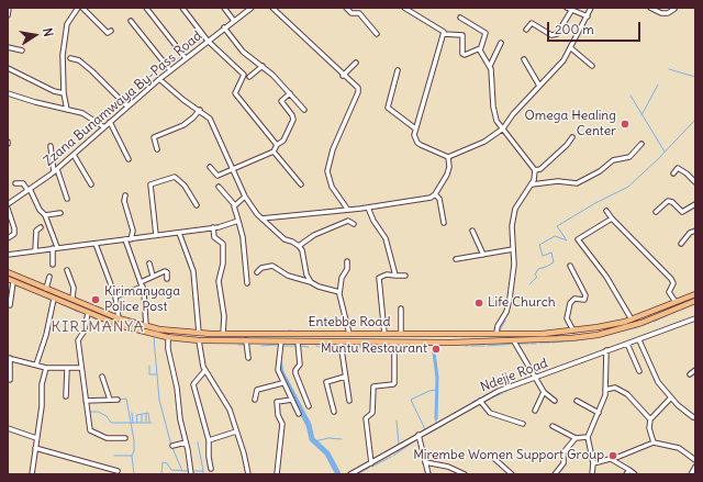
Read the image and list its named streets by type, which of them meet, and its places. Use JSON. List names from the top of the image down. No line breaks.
{"streets":{"main road":["Entebbe Road"],"street":["Zzana Bunamwaya By-Pass Road","Ndejje Road"]},"districts":["KIRIMANYA"],"places":["Omega Healing Center","Kirimanyaga Police Post","Life Church","Muntu Restaurant","Mirembe Women Support Group"],"scale_bar":"200 m","north":"right"}
